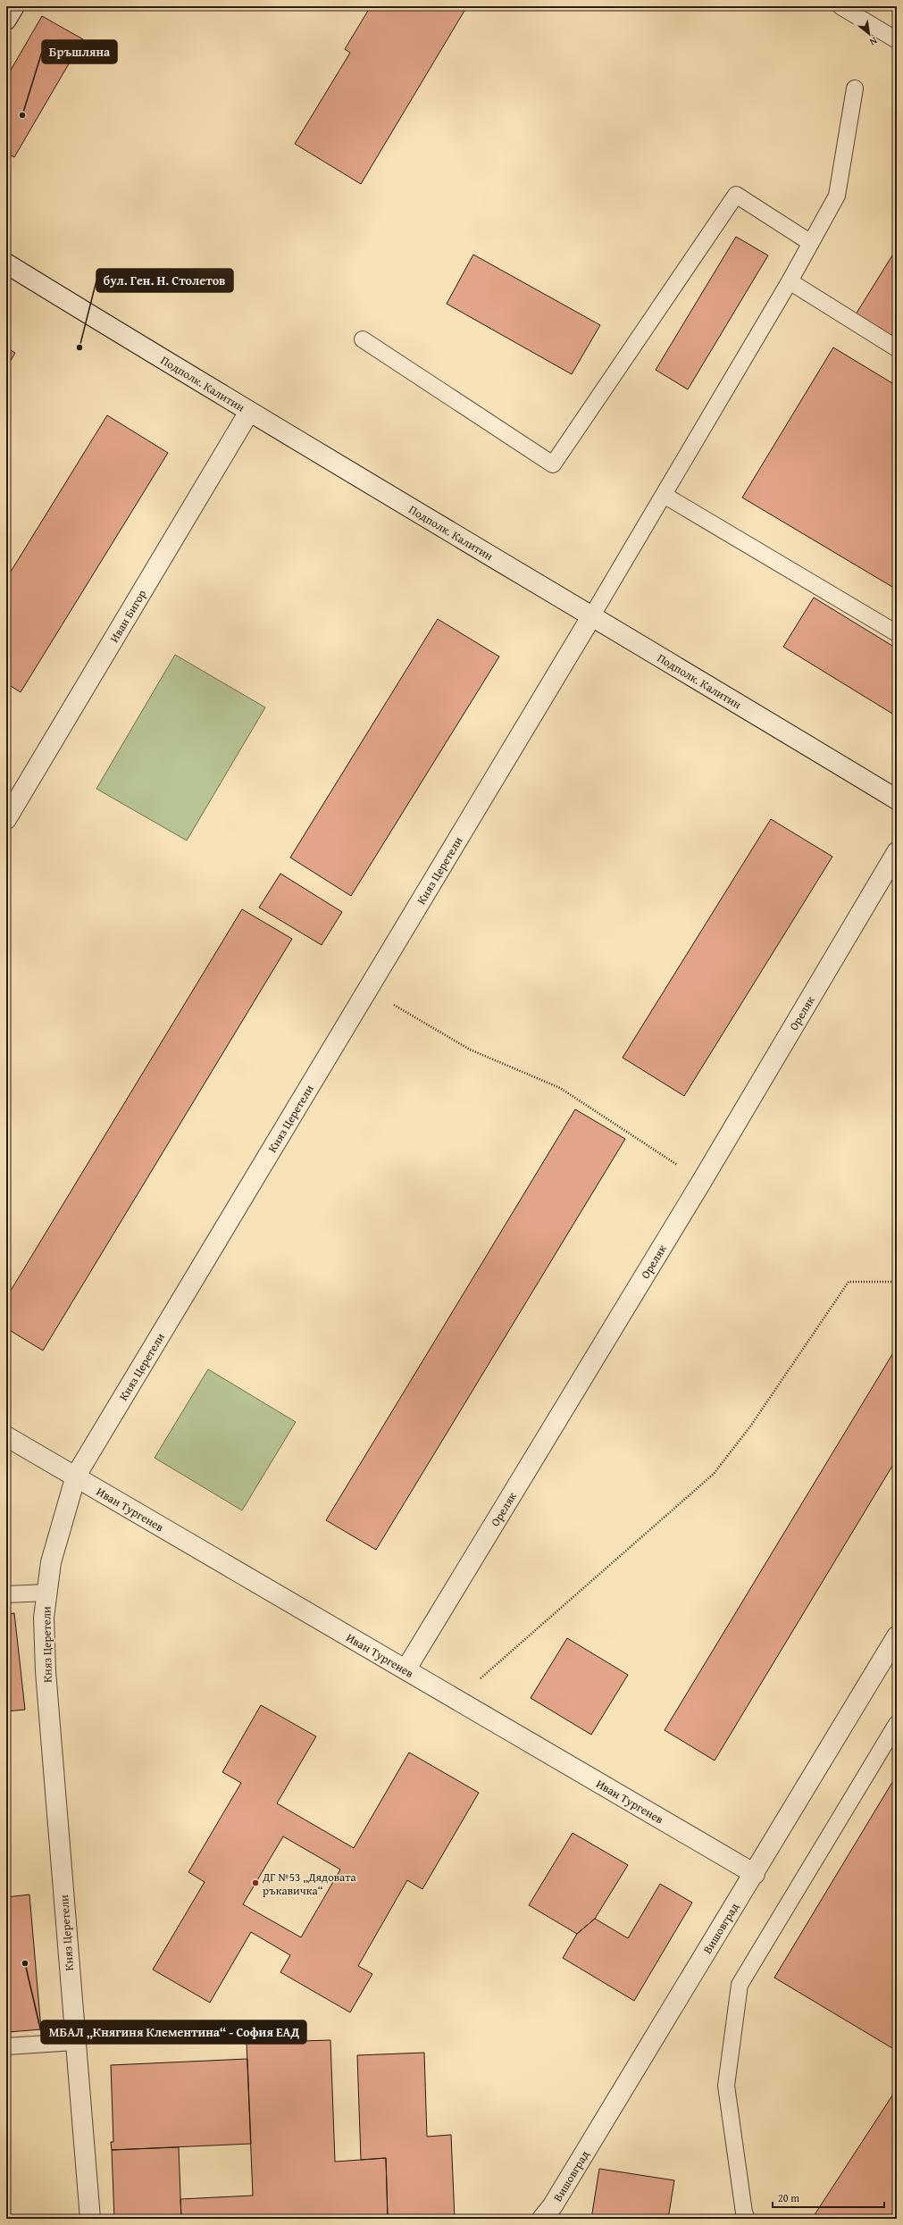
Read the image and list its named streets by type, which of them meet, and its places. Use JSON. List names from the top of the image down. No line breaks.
{"streets":{"street":["Подполк. Калитин","Иван Бигор","Княз Церетели","Ореляк","Иван Тургенев","Вишовград"]},"crossings":[["Подполк. Калитин","Иван Бигор"],["Подполк. Калитин","Княз Церетели"],["Княз Церетели","Иван Тургенев"],["Ореляк","Иван Тургенев"],["Иван Тургенев","Вишовград"]],"places":["Бръшляна","бул. Ген. Н. Столетов","ДГ №53 „Дядовата ръкавичка“","МБАЛ „Княгиня Клементина“ - София ЕАД"],"scale_bar":"20 m","north":"bottom right"}
